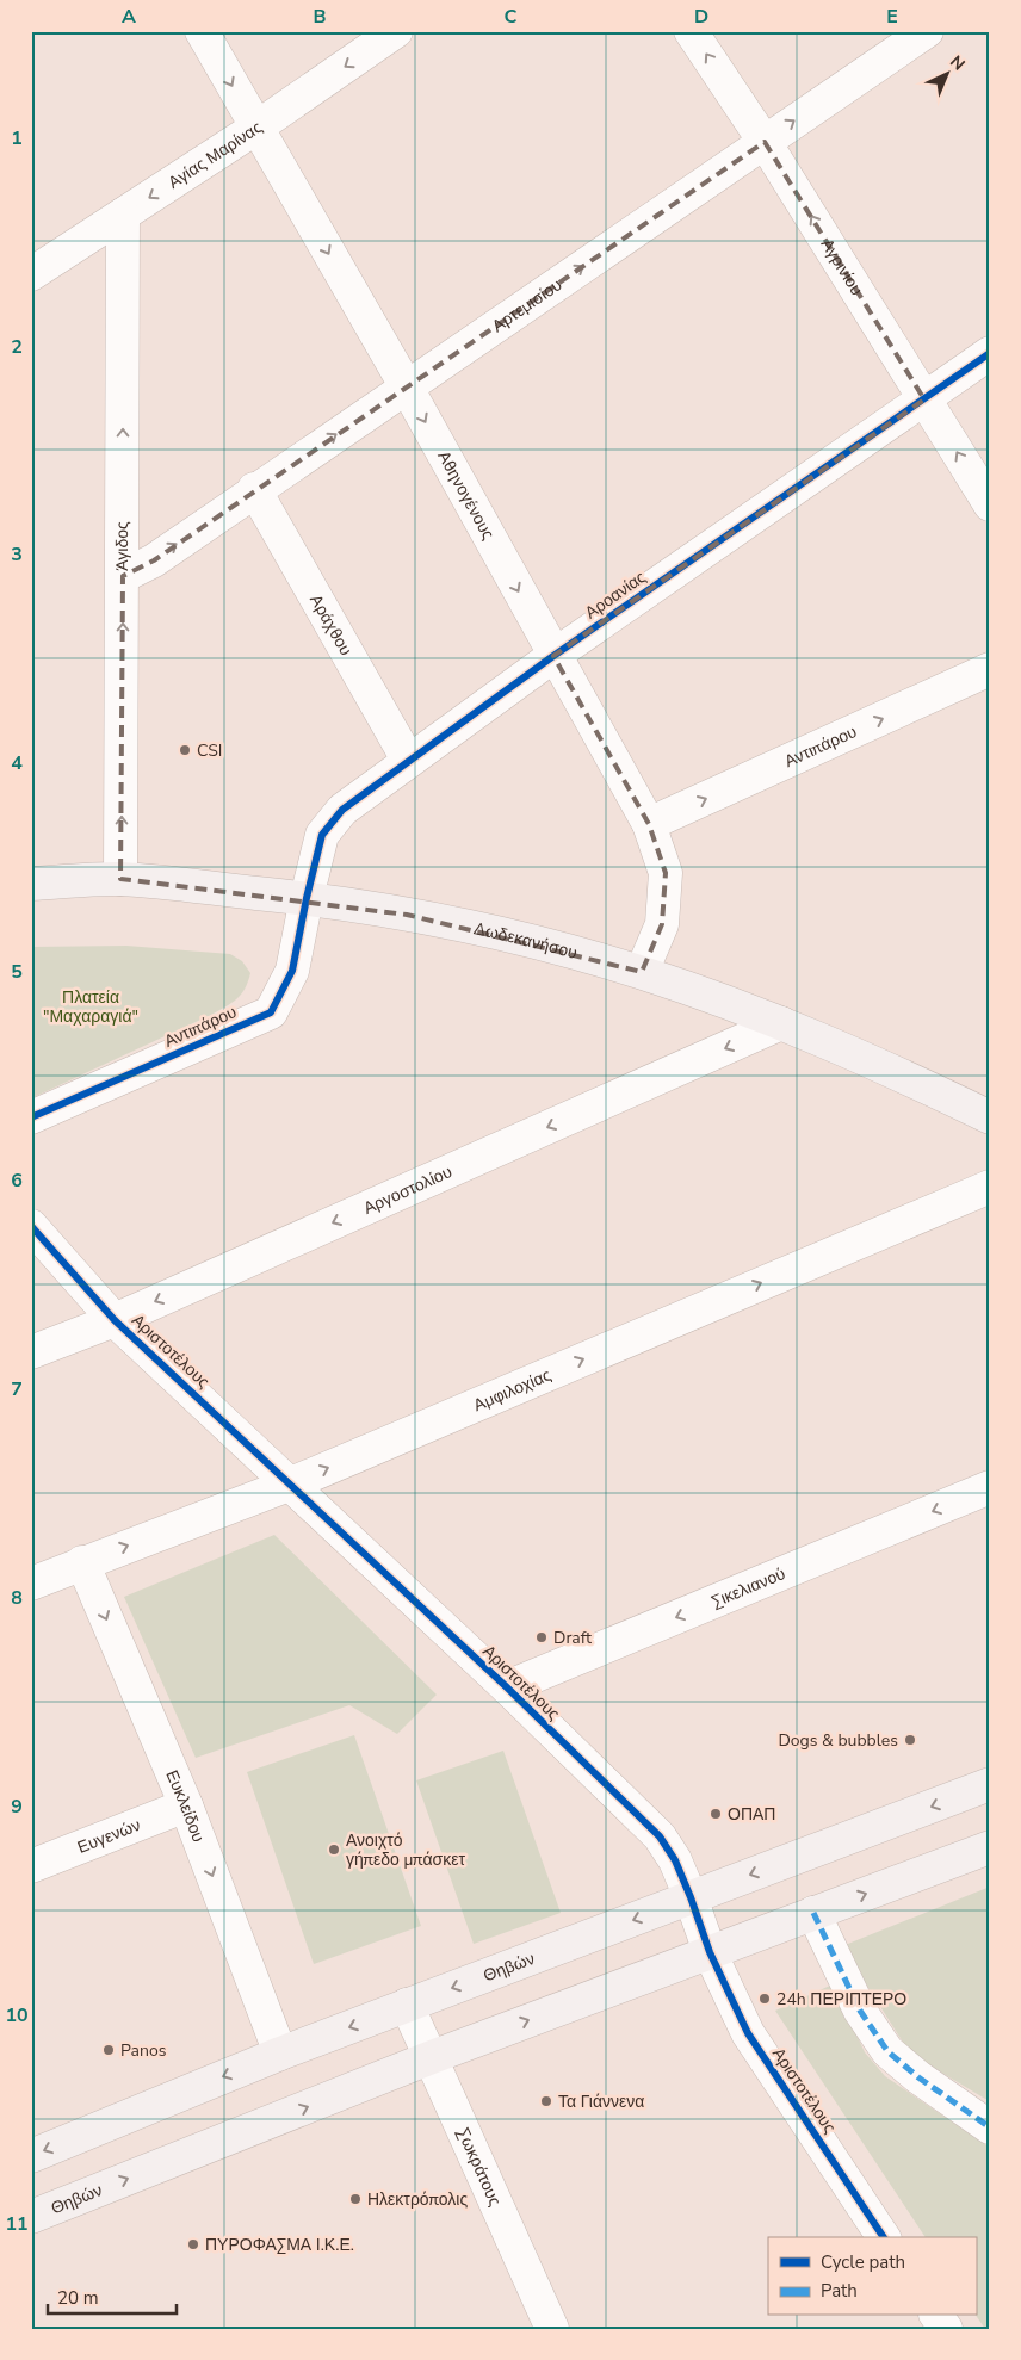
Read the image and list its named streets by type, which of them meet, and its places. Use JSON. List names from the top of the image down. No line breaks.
{"streets":{"main road":["Δωδεκανήσου","Θηβών"],"street":["Αγίας Μαρίνας","Αγρινίου","Αρτεμισίου","Αθηνογένους","Άγιδος","Αροανίας","Αράχθου","Αντιπάρου","Αργοστολίου","Αριστοτέλους","Αμφιλοχίας","Σικελιανού","Ευκλείδου","Ευγενών","Σωκράτους"]},"crossings":[["Αγίας Μαρίνας","Αθηνογένους"],["Αγίας Μαρίνας","Άγιδος"],["Αγρινίου","Αρτεμισίου"],["Αγρινίου","Αροανίας"],["Αρτεμισίου","Αθηνογένους"],["Αρτεμισίου","Άγιδος"],["Αρτεμισίου","Αράχθου"],["Αθηνογένους","Αροανίας"],["Αθηνογένους","Αντιπάρου"],["Αθηνογένους","Δωδεκανήσου"],["Άγιδος","Δωδεκανήσου"],["Αροανίας","Αράχθου"],["Αροανίας","Αντιπάρου"],["Αροανίας","Δωδεκανήσου"],["Αντιπάρου","Δωδεκανήσου"],["Δωδεκανήσου","Αργοστολίου"],["Αργοστολίου","Αριστοτέλους"],["Αριστοτέλους","Αμφιλοχίας"],["Αριστοτέλους","Σικελιανού"],["Αριστοτέλους","Θηβών"],["Αμφιλοχίας","Ευκλείδου"],["Ευκλείδου","Ευγενών"],["Ευκλείδου","Θηβών"],["Θηβών","Σωκράτους"]],"one_way":["Αγίας Μαρίνας","Αγρινίου","Αρτεμισίου","Αθηνογένους","Άγιδος","Αντιπάρου","Αργοστολίου","Αμφιλοχίας","Σικελιανού","Ευκλείδου"],"parks":["Πλατεία \"Μαχαραγιά\""],"places":["CSI","Draft","Dogs & bubbles","ΟΠΑΠ","Ανοιχτό γήπεδο μπάσκετ","24h ΠΕΡΙΠΤΕΡΟ","Panos","Τα Γιάννενα","Ηλεκτρόπολις","ΠΥΡΟΦΑΣΜΑ Ι.Κ.Ε."],"legend":["Cycle path","Path"],"scale_bar":"20 m","north":"top right","grid":{"columns":["A","B","C","D","E"],"rows":["1","2","3","4","5","6","7","8","9","10","11"]}}
